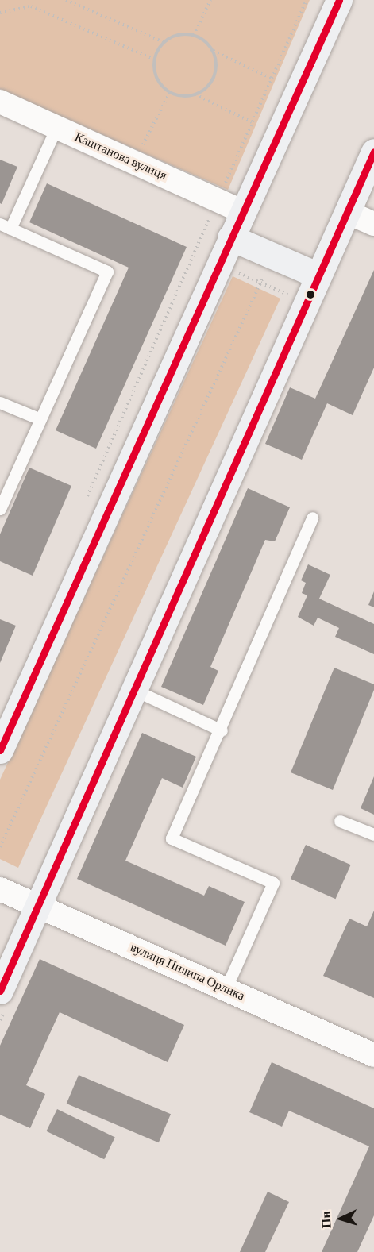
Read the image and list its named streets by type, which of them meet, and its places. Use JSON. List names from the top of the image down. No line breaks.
{"streets":{"street":["Каштанова вулиця","вулиця Пилипа Орлика"]},"north":"left"}
